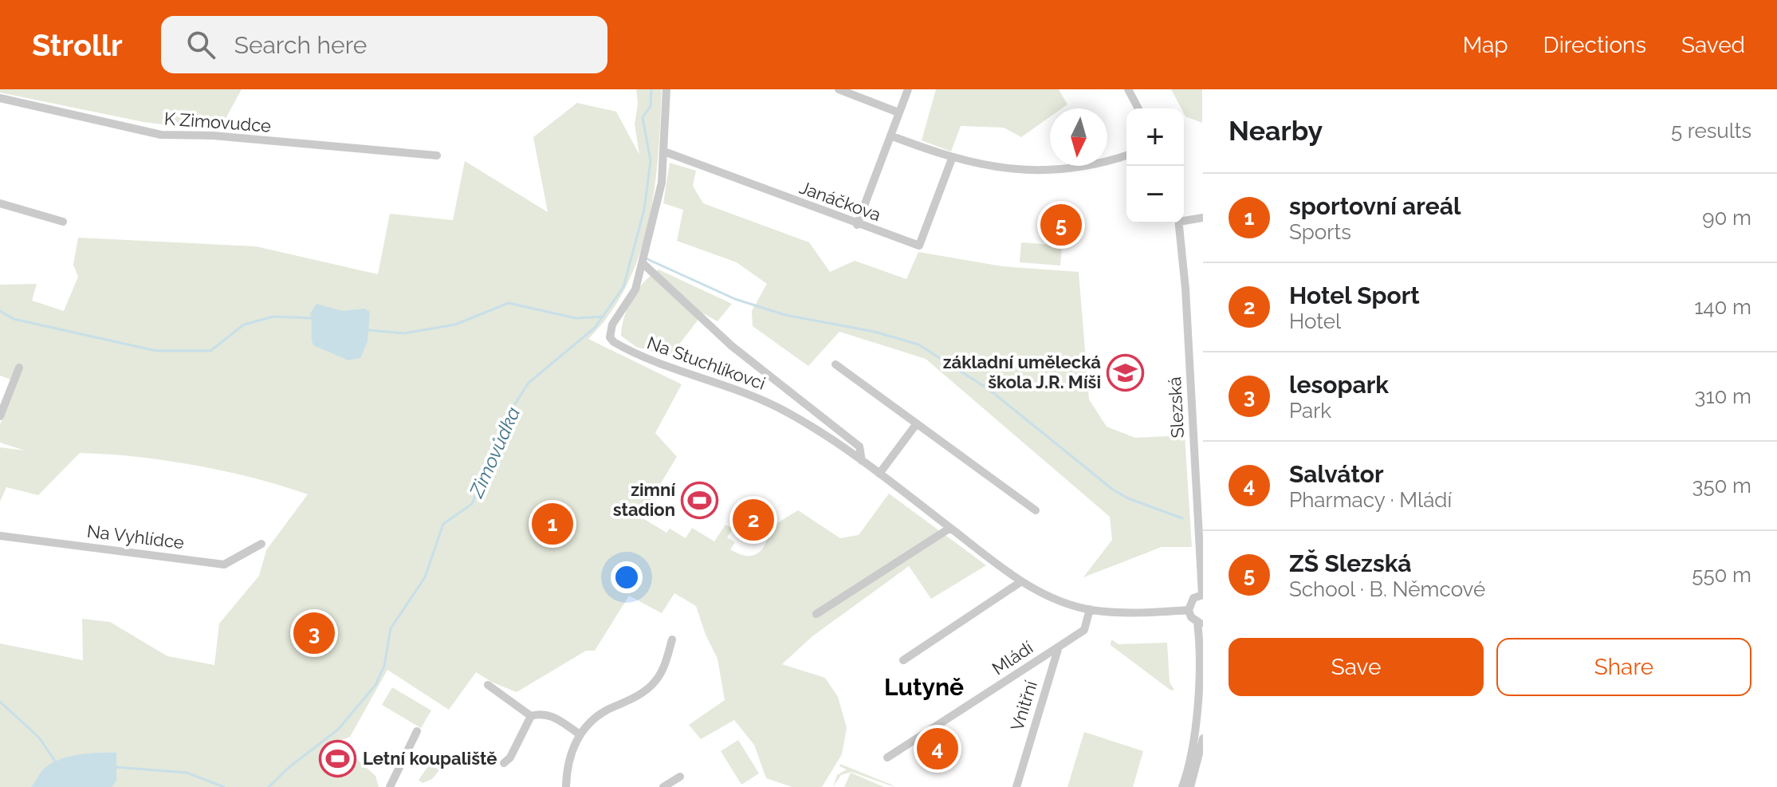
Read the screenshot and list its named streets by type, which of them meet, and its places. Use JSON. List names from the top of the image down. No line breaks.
{"streets":{"street":["K Zimovudce","Janáčkova","Na Stuchlíkovci","Slezská","Na Vyhlídce","Mládí","Vnitřní"]},"crossings":[["Janáčkova","Na Stuchlíkovci"],["Mládí","Vnitřní"]],"districts":["Lutyně"],"water":["Zimovůdka"],"places":{"school or university":["základní umělecká škola J.R. Míši"],"sports":["zimní stadion","Letní koupaliště"]},"north":"bottom","page":{"header":"Strollr","search":"Search here","nav":["Map","Directions","Saved"],"heading":["Nearby","5 results"],"map_buttons":["+","−"],"list":[{"mark":"1","name":"sportovní areál","note":"Sports","value":"90 m"},{"mark":"2","name":"Hotel Sport","note":"Hotel","value":"140 m"},{"mark":"3","name":"lesopark","note":"Park","value":"310 m"},{"mark":"4","name":"Salvátor","note":"Pharmacy · Mládí","value":"350 m"},{"mark":"5","name":"ZŠ Slezská","note":"School · B. Němcové","value":"550 m"}],"pins":["5","2","1","3","4"],"buttons":["Save","Share"]}}
